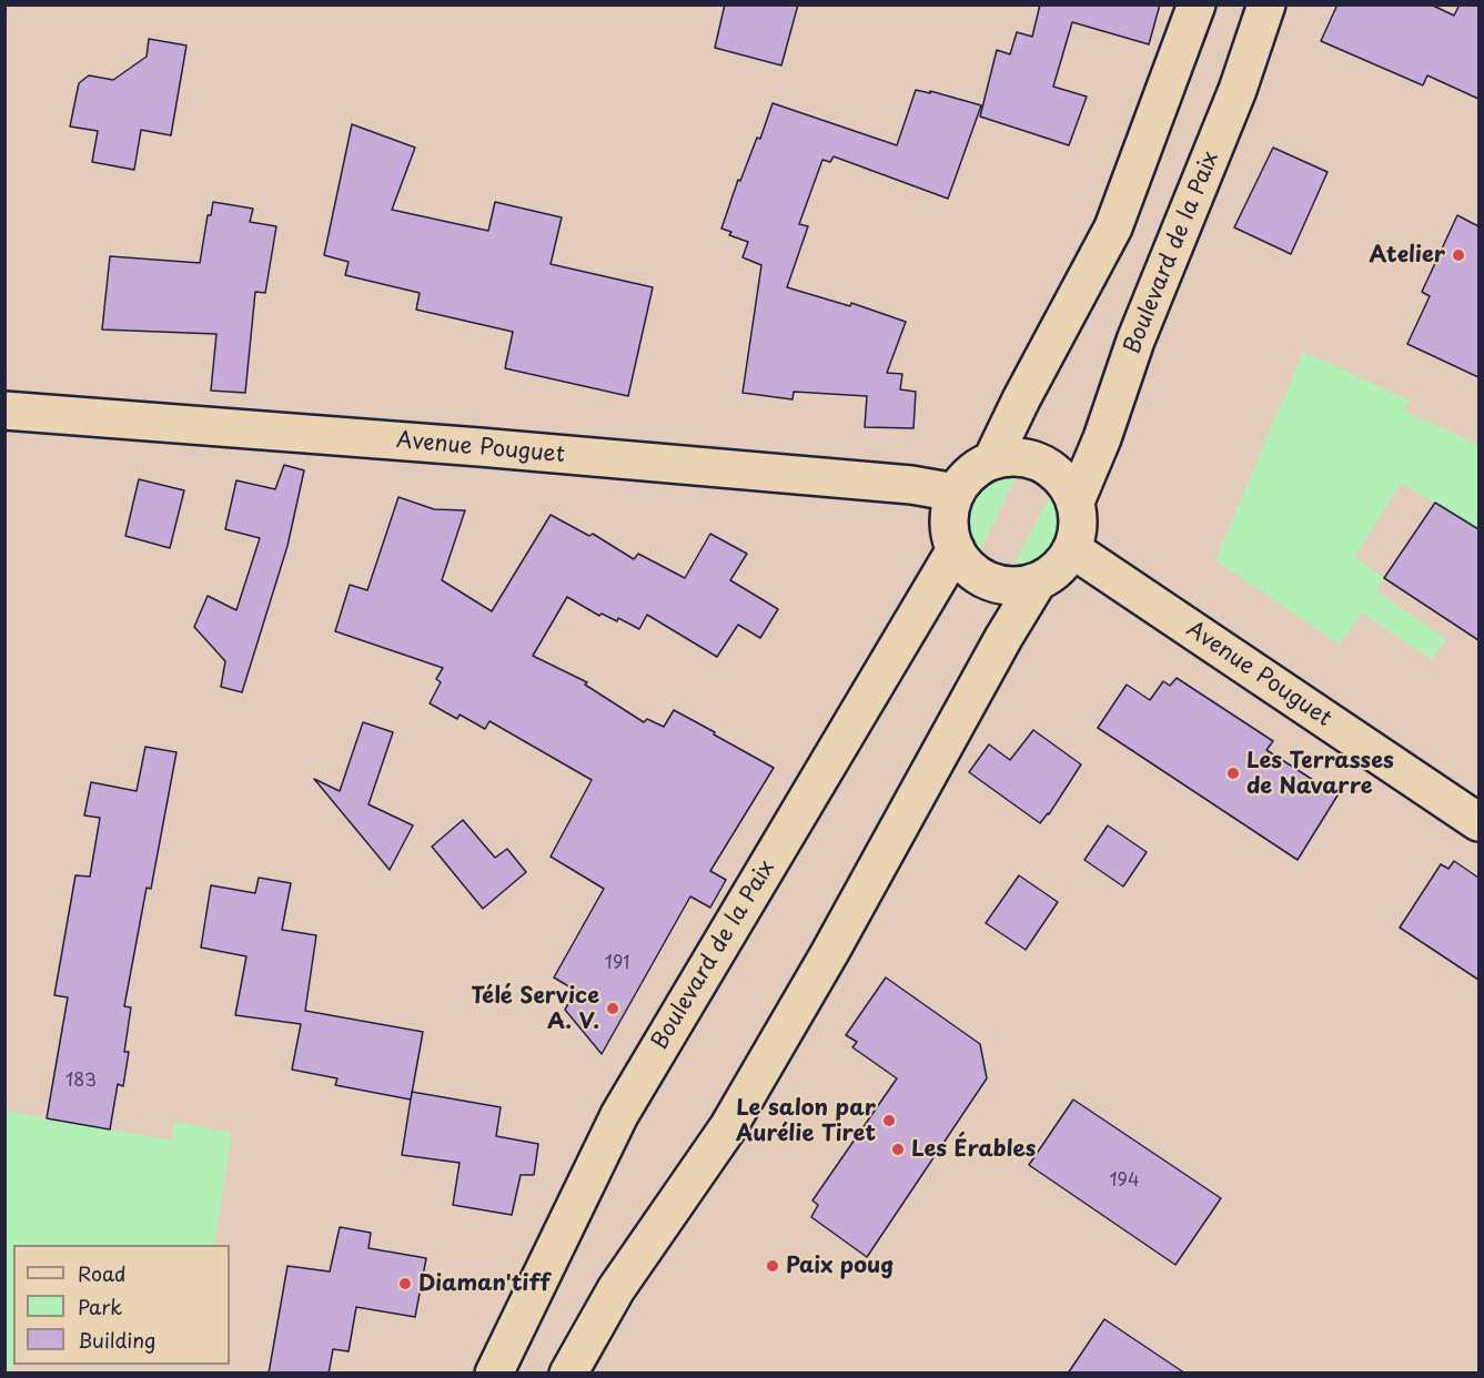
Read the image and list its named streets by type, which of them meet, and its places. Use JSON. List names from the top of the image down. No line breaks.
{"streets":{"main road":["Boulevard de la Paix","Avenue Pouguet"]},"crossings":[["Boulevard de la Paix","Avenue Pouguet"]],"places":["Atelier","Les Terrasses de Navarre","Télé Service A. V.","Le salon par Aurélie Tiret","Les Érables","Paix poug","Diaman'tiff"],"house_numbers":["191","183","194"],"legend":["Road","Park","Building"]}
